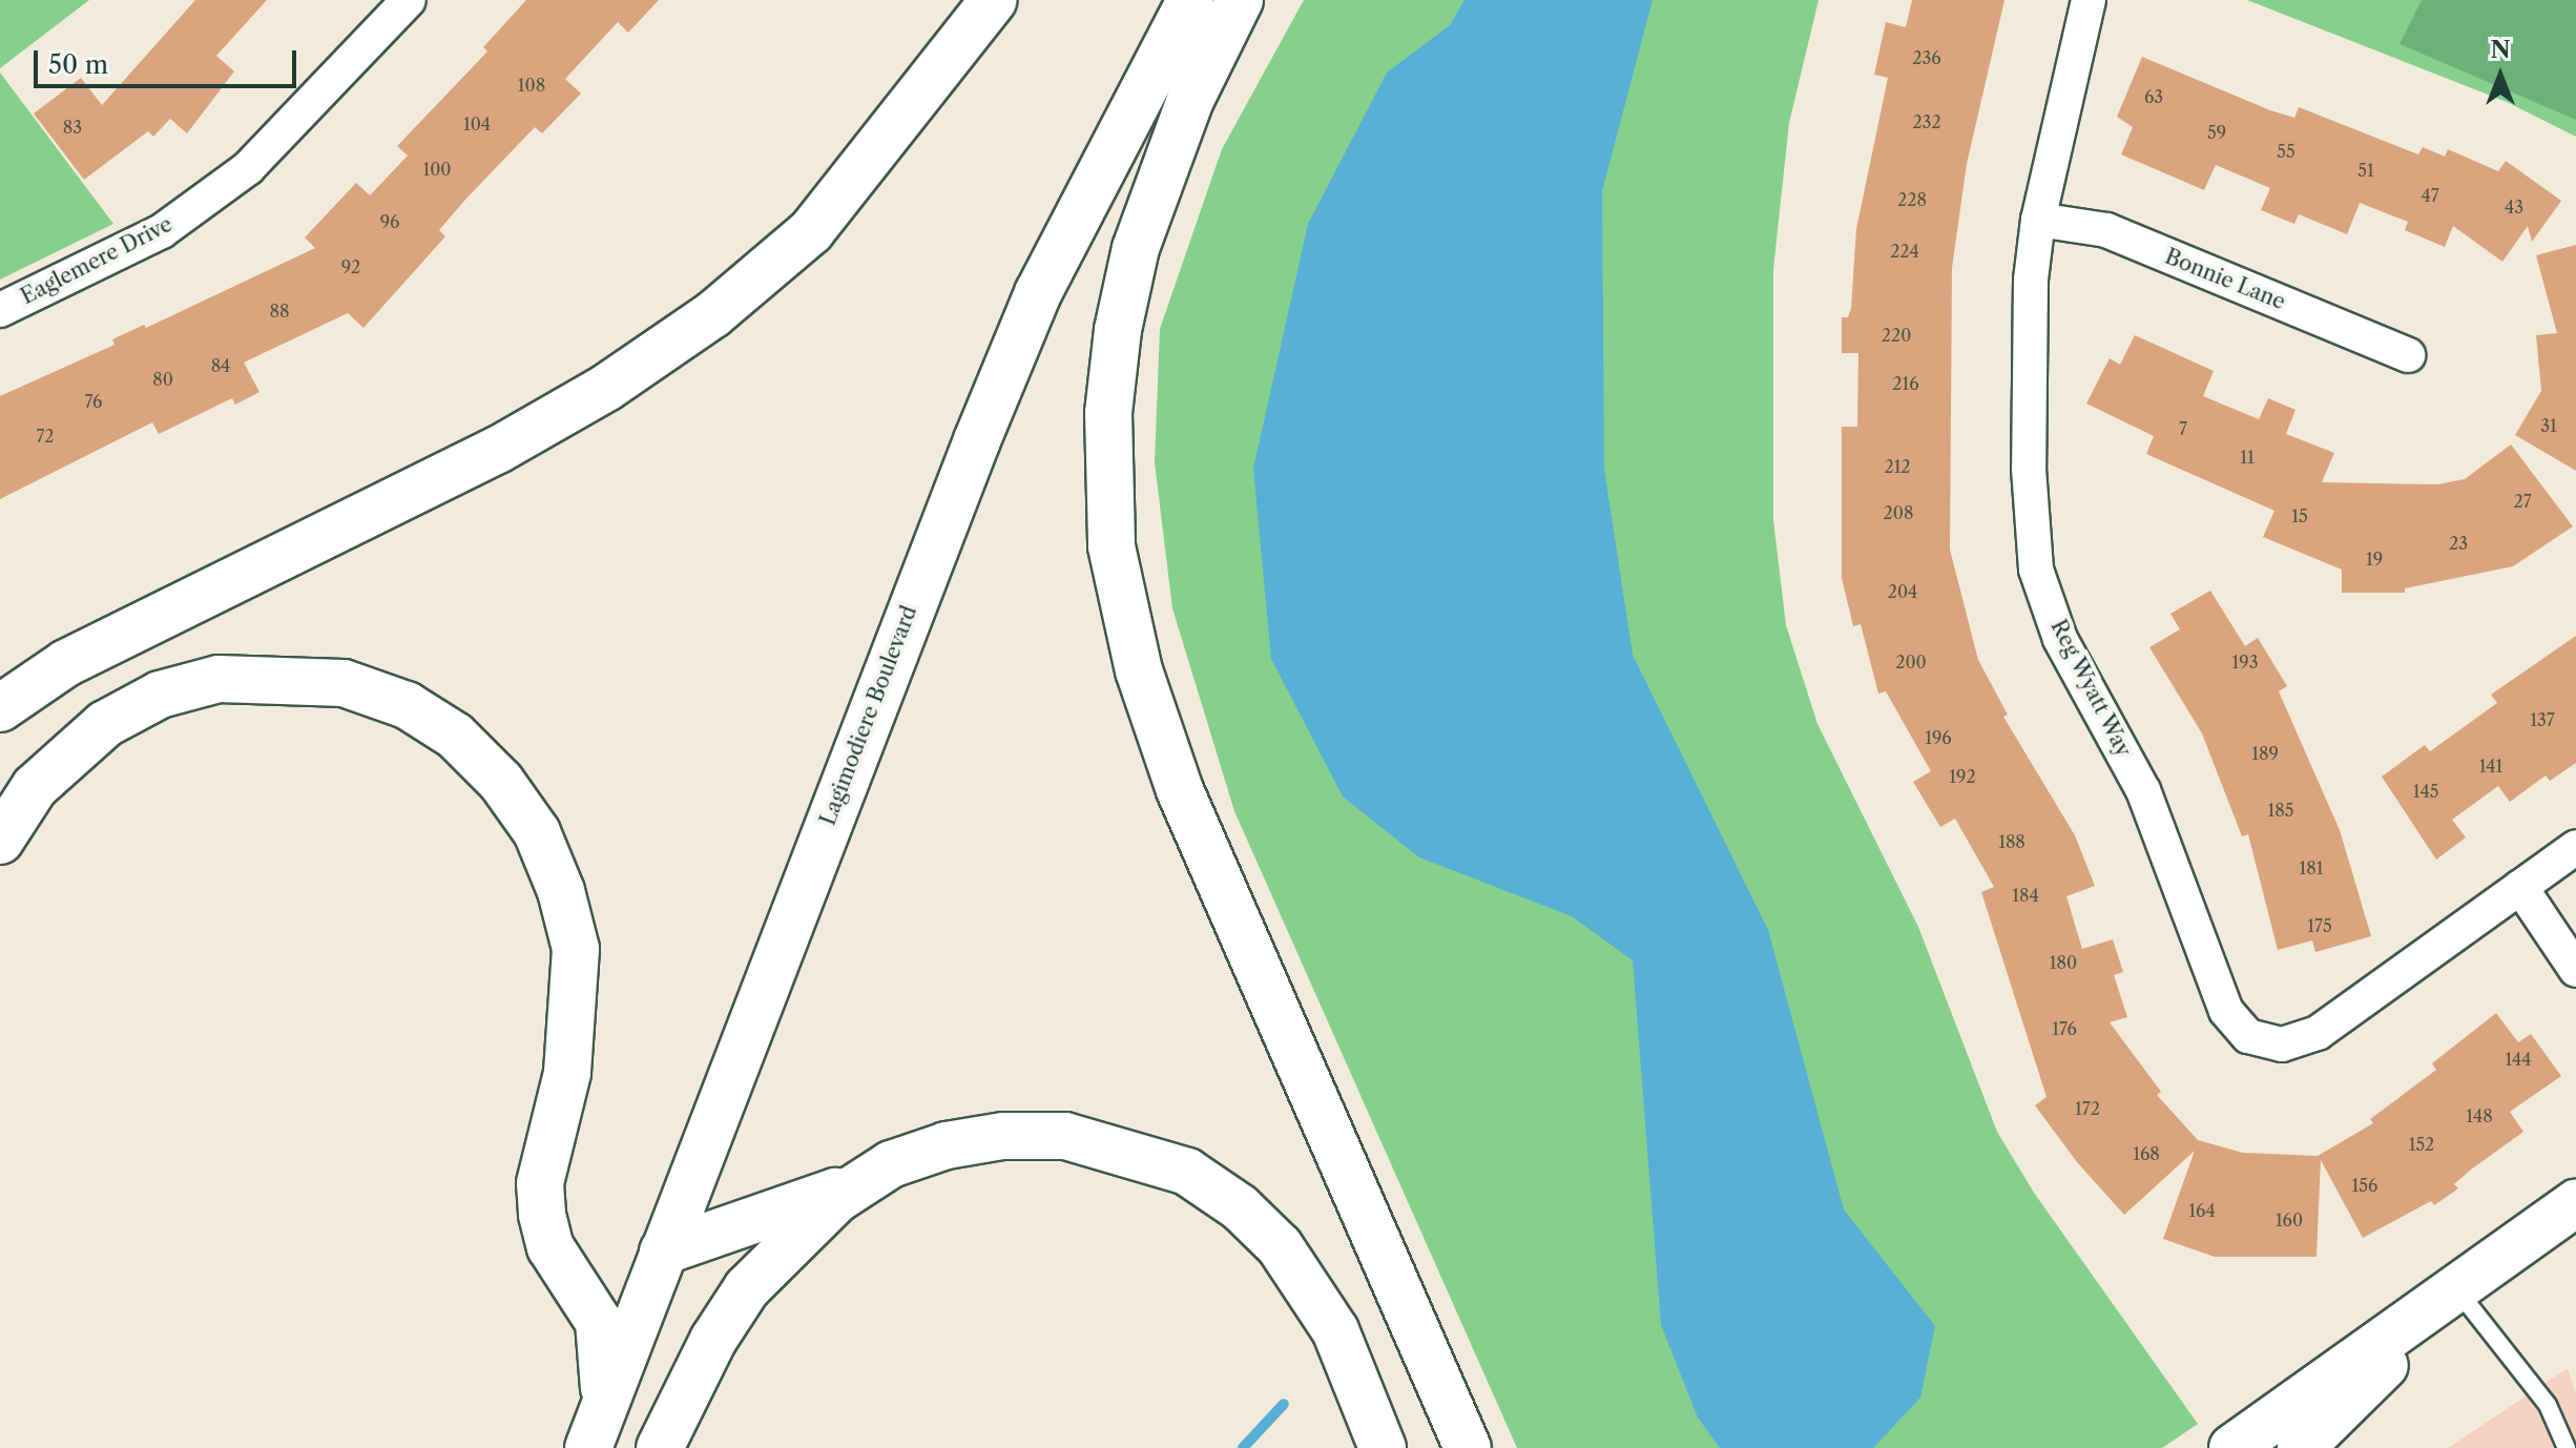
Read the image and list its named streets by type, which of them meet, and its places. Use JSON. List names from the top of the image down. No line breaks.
{"streets":{"main road":["Lagimodiere Boulevard"],"street":["Eaglemere Drive","Bonnie Lane","Reg Wyatt Way"]},"crossings":[["Bonnie Lane","Reg Wyatt Way"]],"house_numbers":["236","108","63","232","104","83","59","55","100","51","47","228","43","96","224","92","88","220","84","80","216","76","31","7","72","11","212","27","208","15","23","19","204","200","193","137","196","189","141","192","145","185","188","181","184","175","180","176","144","172","148","152","168","156","164","160"],"scale_bar":"50 m","north":"top"}
